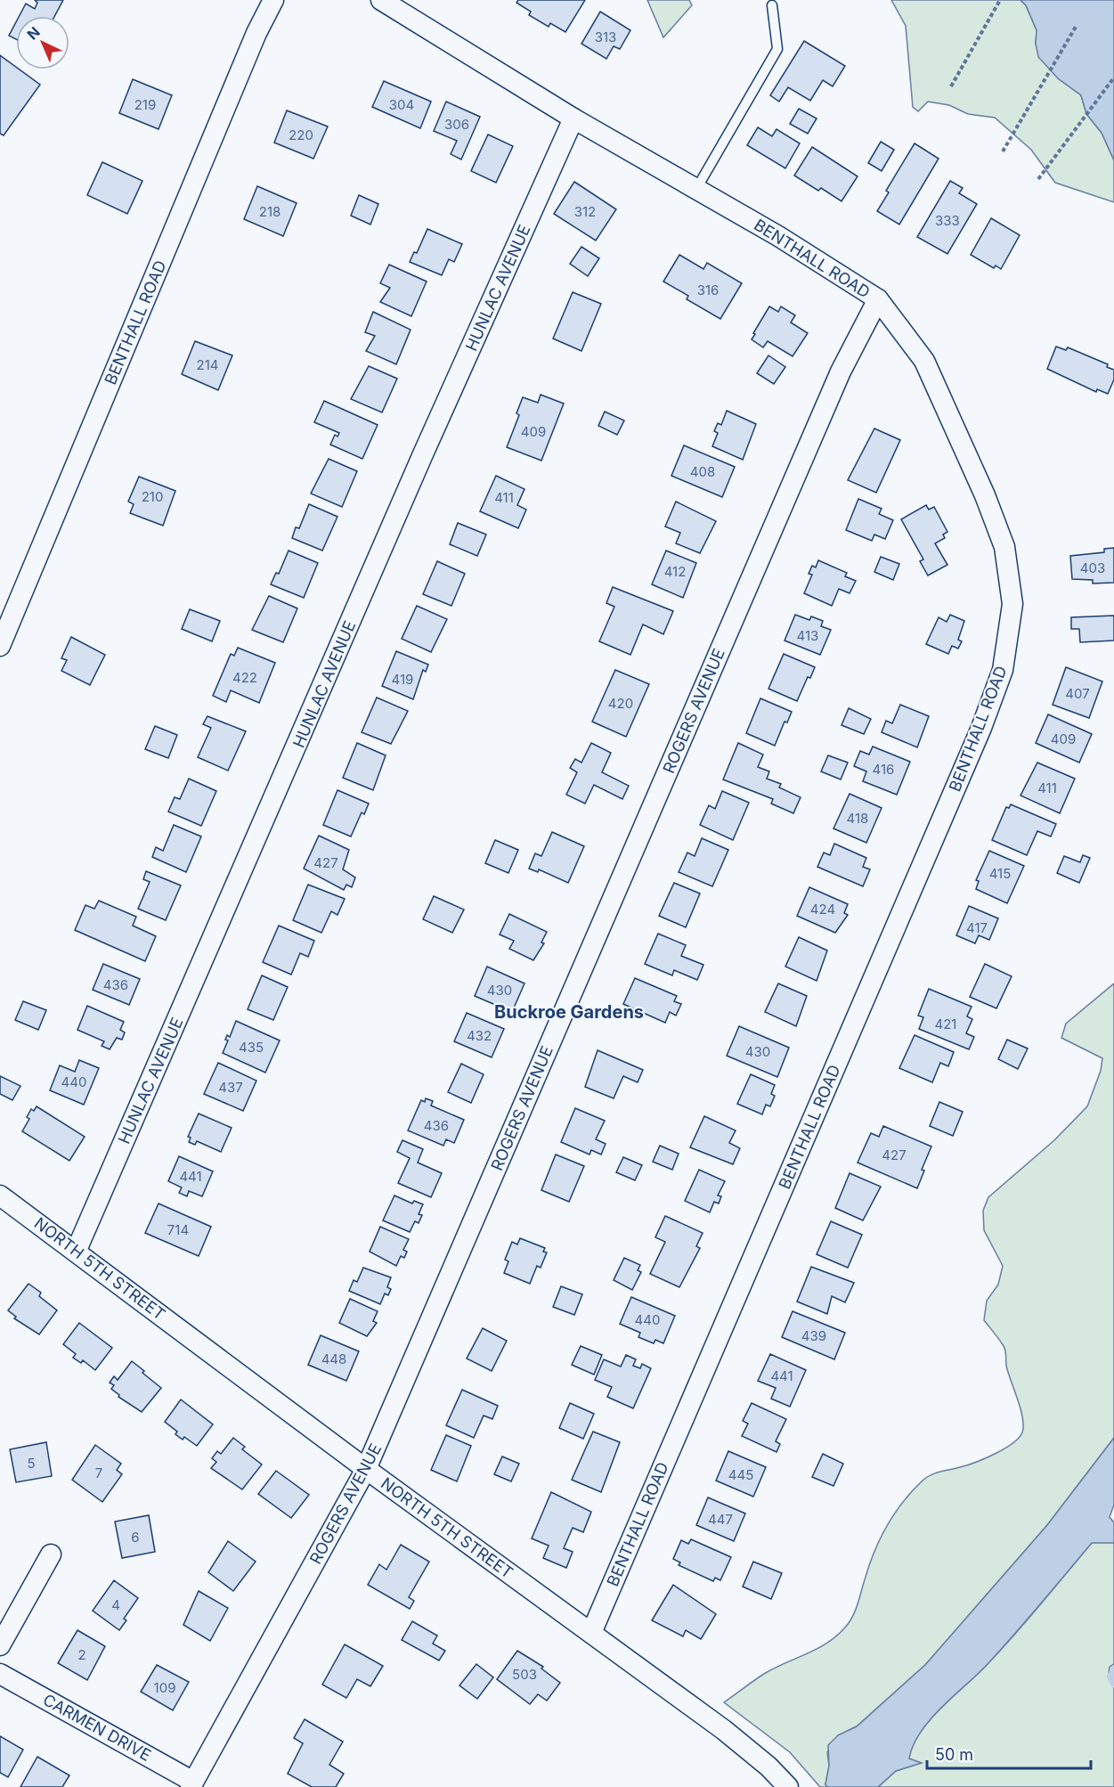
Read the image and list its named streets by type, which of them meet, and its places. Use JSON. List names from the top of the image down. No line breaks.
{"streets":{"street":["BENTHALL ROAD","HUNLAC AVENUE","ROGERS AVENUE","NORTH 5TH STREET","CARMEN DRIVE"]},"crossings":[["BENTHALL ROAD","HUNLAC AVENUE"],["BENTHALL ROAD","ROGERS AVENUE"],["BENTHALL ROAD","NORTH 5TH STREET"],["HUNLAC AVENUE","NORTH 5TH STREET"],["ROGERS AVENUE","NORTH 5TH STREET"],["ROGERS AVENUE","CARMEN DRIVE"]],"districts":["Buckroe Gardens"],"house_numbers":["313","219","304","306","220","218","312","333","316","214","409","408","210","411","403","412","413","422","419","407","420","409","416","411","418","427","415","424","417","436","430","421","432","435","430","440","437","436","427","441","714","440","439","448","441","5","7","445","447","6","4","2","503","109"],"scale_bar":"50 m","north":"top left"}
